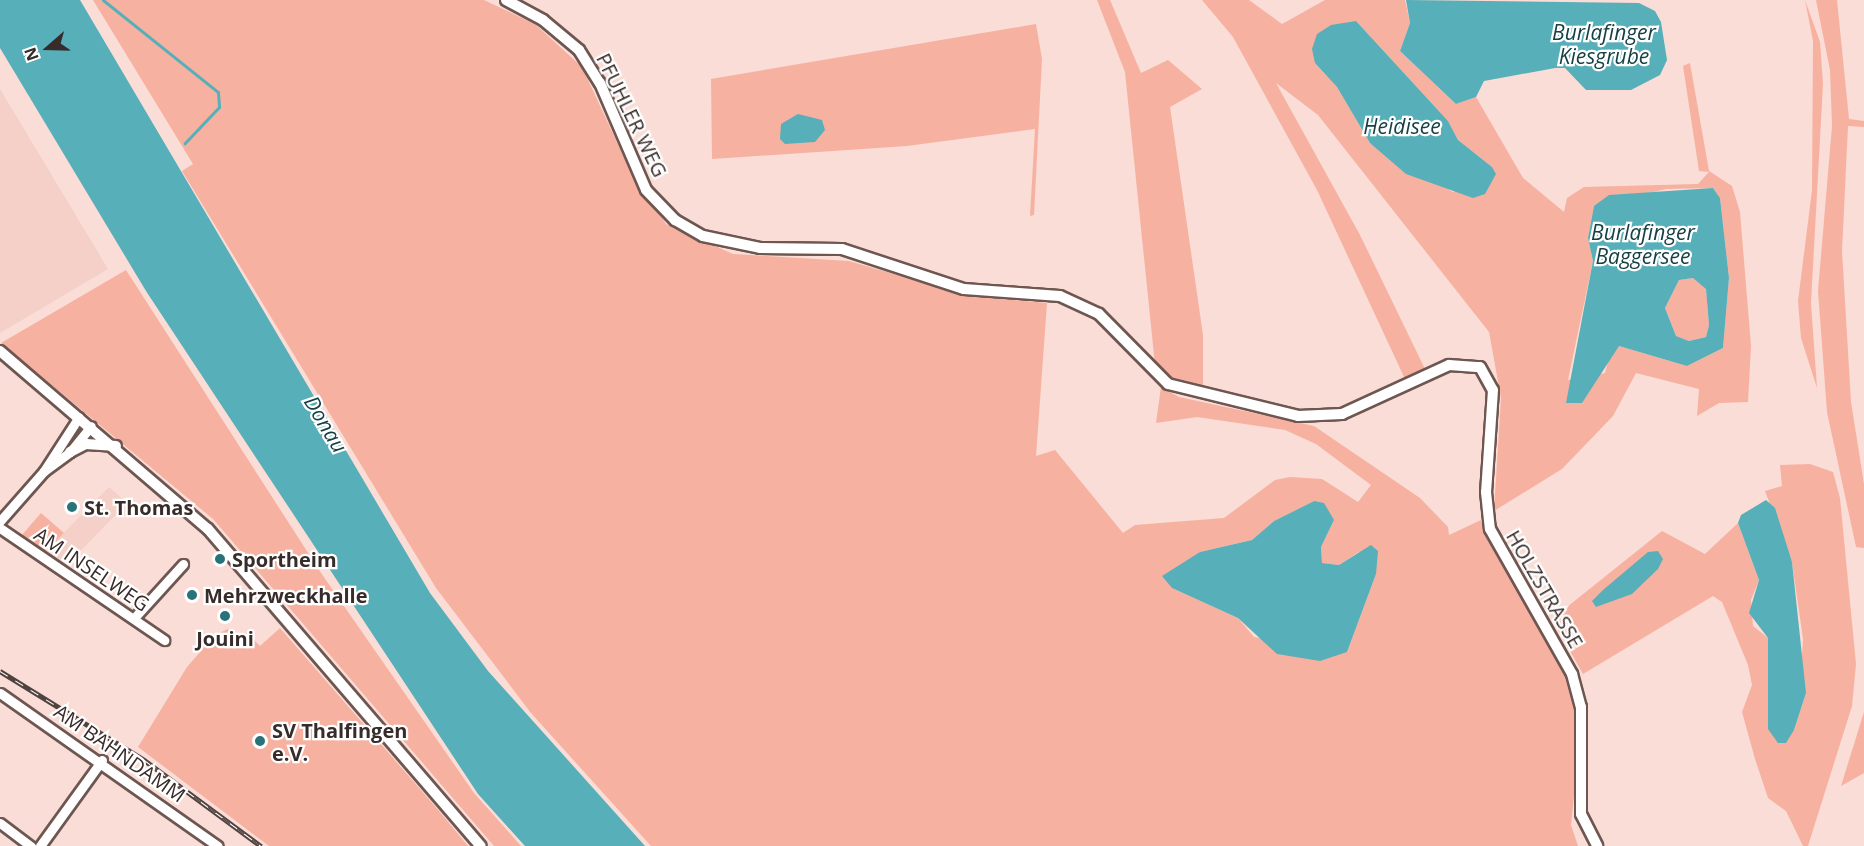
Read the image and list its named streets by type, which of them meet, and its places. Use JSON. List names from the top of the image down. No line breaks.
{"streets":{"street":["PFUHLER WEG","AM INSELWEG","HOLZSTRASSE","AM BAHNDAMM"]},"crossings":[["PFUHLER WEG","HOLZSTRASSE"]],"water":["Burlafinger Kiesgrube","Heidisee","Burlafinger Baggersee","Donau"],"places":["St. Thomas","Sportheim","Mehrzweckhalle","Jouini","SV Thalfingen e.V."],"north":"left"}
